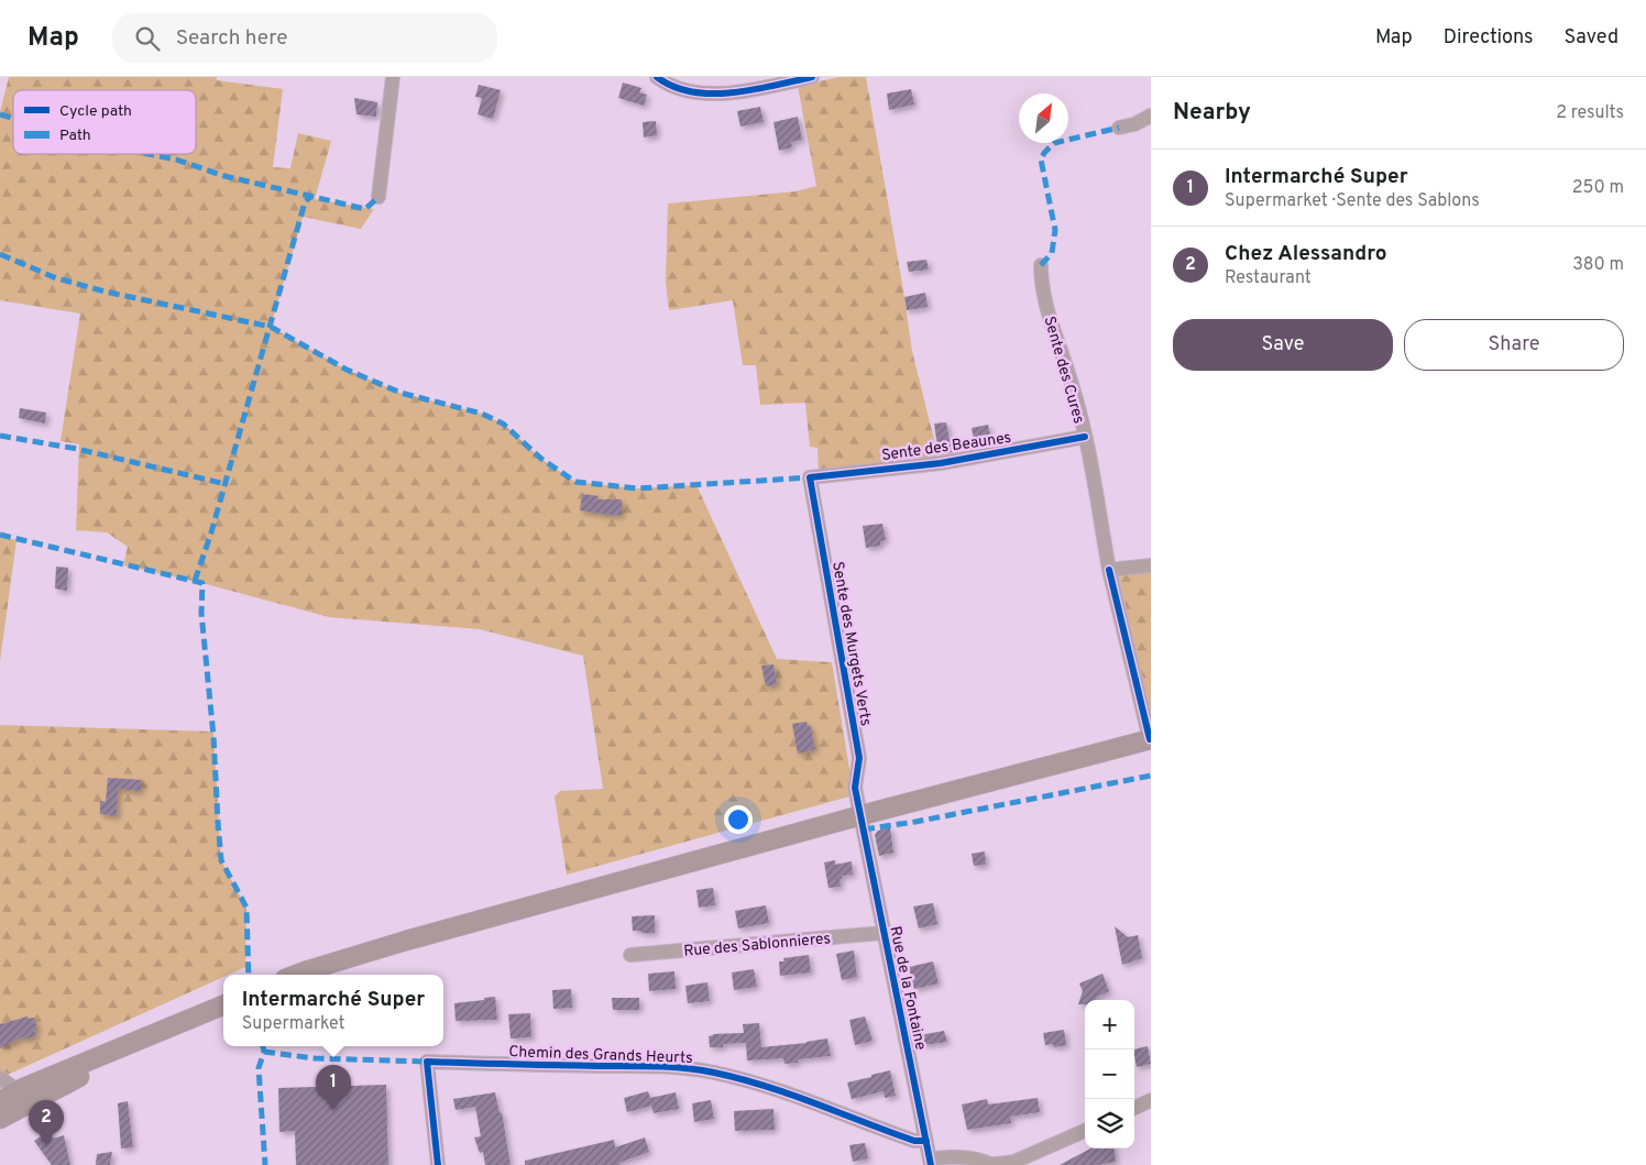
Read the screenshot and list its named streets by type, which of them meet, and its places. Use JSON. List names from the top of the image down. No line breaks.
{"streets":{"street":["Sente des Cures","Sente des Beaunes","Sente des Murgets Verts","Rue des Sablonnieres","Rue de la Fontaine","Chemin des Grands Heurts"]},"crossings":[["Sente des Cures","Sente des Beaunes"],["Sente des Beaunes","Sente des Murgets Verts"],["Sente des Murgets Verts","Rue de la Fontaine"],["Rue des Sablonnieres","Rue de la Fontaine"],["Rue de la Fontaine","Chemin des Grands Heurts"]],"legend":["Cycle path","Path"],"north":"top right","page":{"header":"Map","search":"Search here","nav":["Map","Directions","Saved"],"heading":["Nearby","2 results"],"list":[{"mark":"1","name":"Intermarché Super","note":"Supermarket · Sente des Sablons","value":"250 m"},{"mark":"2","name":"Chez Alessandro","note":"Restaurant","value":"380 m"}],"buttons":["Save","Share"],"popup":["Intermarché Super","Supermarket"],"map_buttons":["+","−"],"pins":["1","2"]}}
